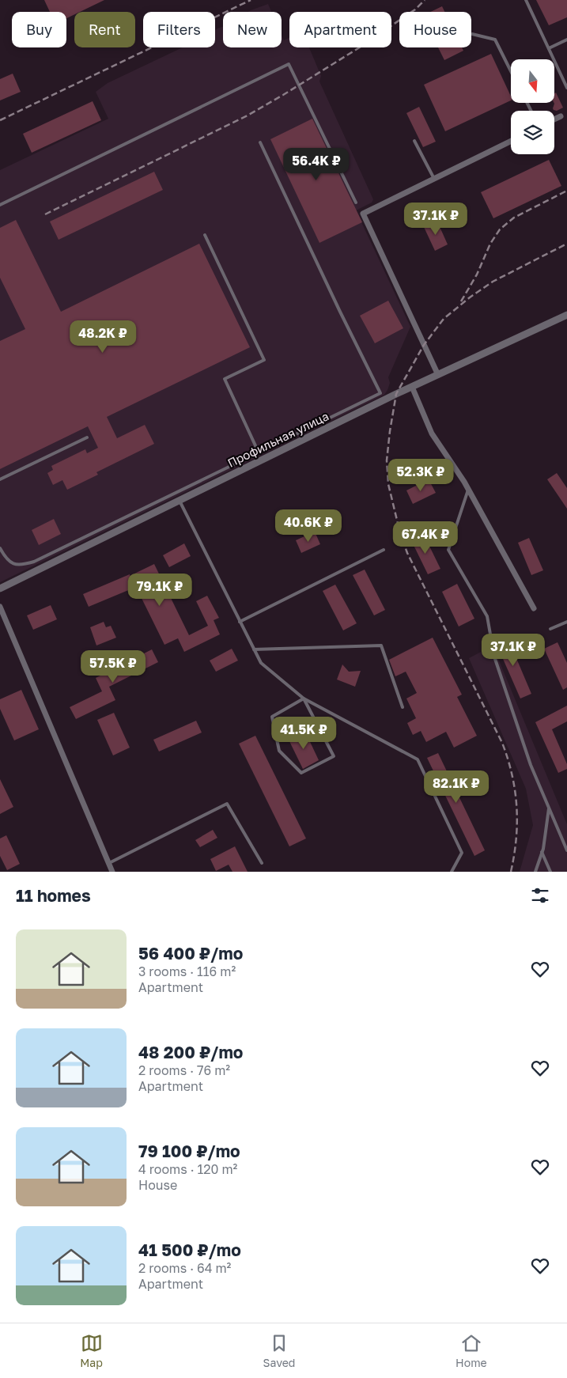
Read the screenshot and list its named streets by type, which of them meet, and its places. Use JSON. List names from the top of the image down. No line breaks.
{"streets":{"street":["Профильная улица"]},"north":"bottom","page":{"chip":["Buy","Rent","Filters","New","Apartment","House"],"price":["56.4K ₽","37.1K ₽","48.2K ₽","52.3K ₽","40.6K ₽","67.4K ₽","79.1K ₽","37.1K ₽","57.5K ₽","41.5K ₽","82.1K ₽"],"heading":"11 homes","list":[{"name":"56 400 ₽/mo","note":"3 rooms · 116 m² · Apartment"},{"name":"48 200 ₽/mo","note":"2 rooms · 76 m² · Apartment"},{"name":"79 100 ₽/mo","note":"4 rooms · 120 m² · House"},{"name":"41 500 ₽/mo","note":"2 rooms · 64 m² · Apartment"}],"tabs":["Map","Saved","Home"]}}
